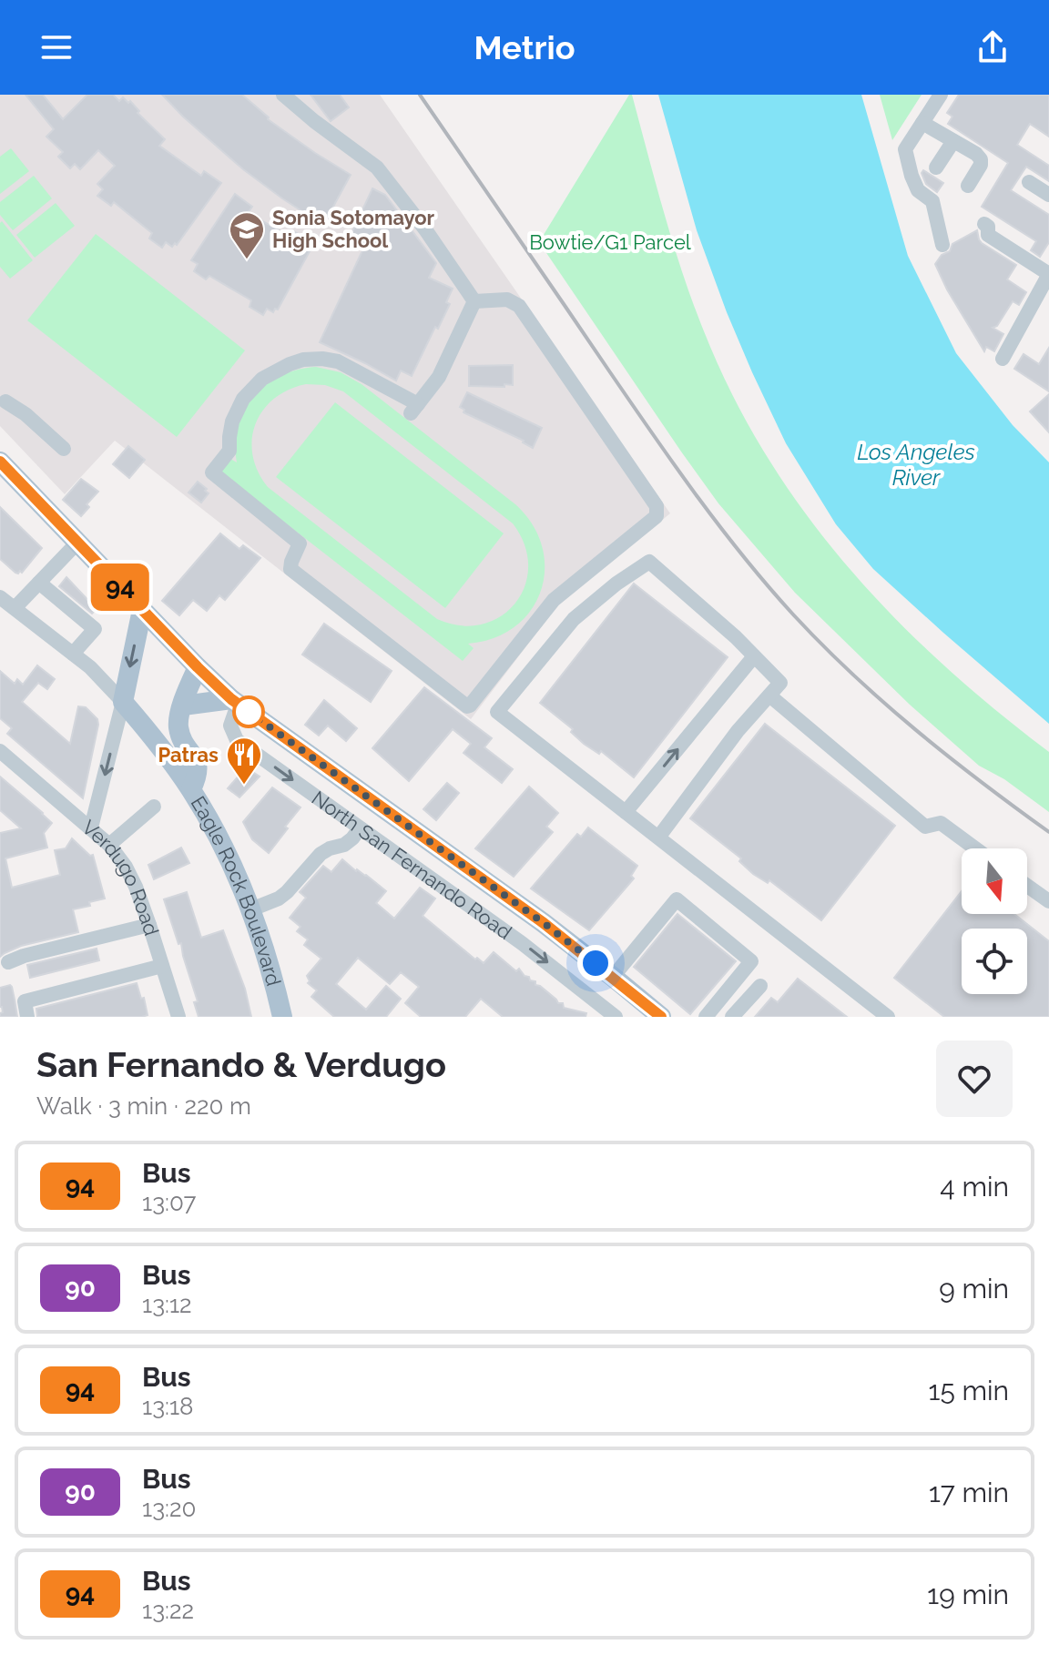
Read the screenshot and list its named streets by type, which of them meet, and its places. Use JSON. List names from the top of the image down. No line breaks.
{"streets":{"main road":["North San Fernando Road","Verdugo Road","Eagle Rock Boulevard"]},"crossings":[["North San Fernando Road","Verdugo Road"],["Verdugo Road","Eagle Rock Boulevard"]],"one_way":["Verdugo Road"],"water":["Los Angeles River"],"parks":["Bowtie/G1 Parcel"],"places":{"school or university":["Sonia Sotomayor High School"],"restaurant":["Patras"]},"lines":["bus line 94"],"north":"bottom","page":{"header":"Metrio","on_map":"94","heading":["San Fernando & Verdugo","Walk · 3 min · 220 m"],"list":[{"mark":"94","name":"Bus","note":"13:07","value":"4 min"},{"mark":"90","name":"Bus","note":"13:12","value":"9 min"},{"mark":"94","name":"Bus","note":"13:18","value":"15 min"},{"mark":"90","name":"Bus","note":"13:20","value":"17 min"},{"mark":"94","name":"Bus","note":"13:22","value":"19 min"}]}}
